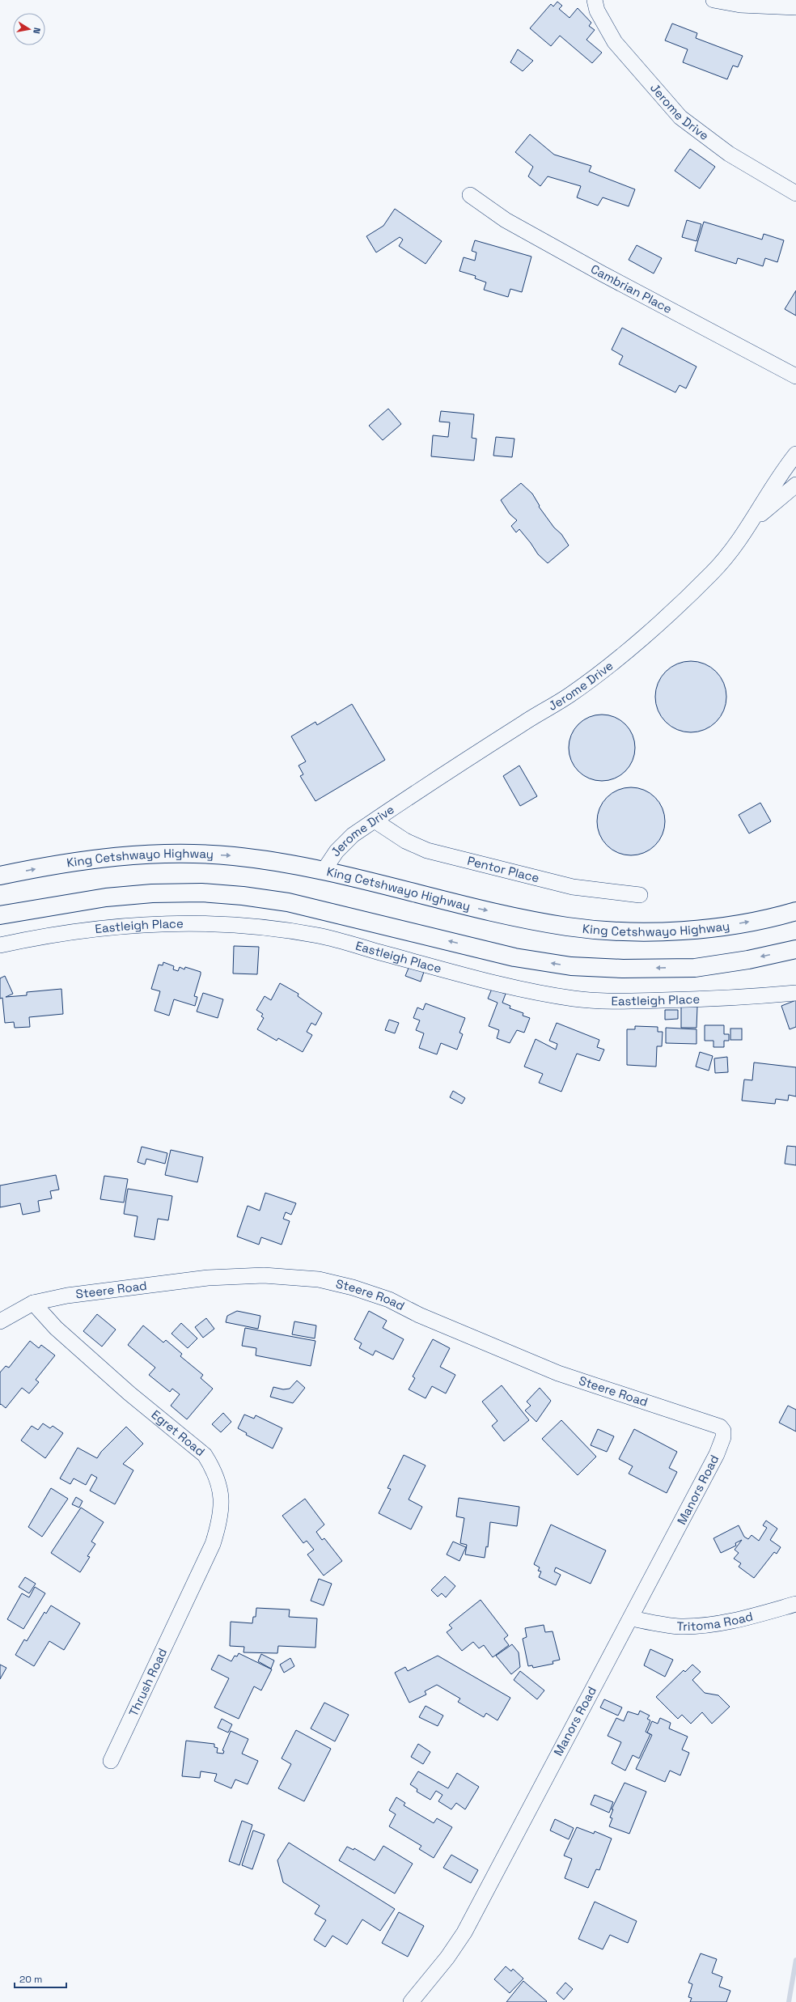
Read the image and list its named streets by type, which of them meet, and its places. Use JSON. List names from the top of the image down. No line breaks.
{"streets":{"highway":["King Cetshwayo Highway"],"street":["Jerome Drive","Cambrian Place","Pentor Place","Eastleigh Place","Steere Road","Egret Road","Manors Road","Tritoma Road","Thrush Road"]},"crossings":[["Jerome Drive","King Cetshwayo Highway"],["Jerome Drive","Pentor Place"],["Steere Road","Egret Road"],["Steere Road","Manors Road"],["Egret Road","Thrush Road"],["Manors Road","Tritoma Road"]],"scale_bar":"20 m","north":"right"}
